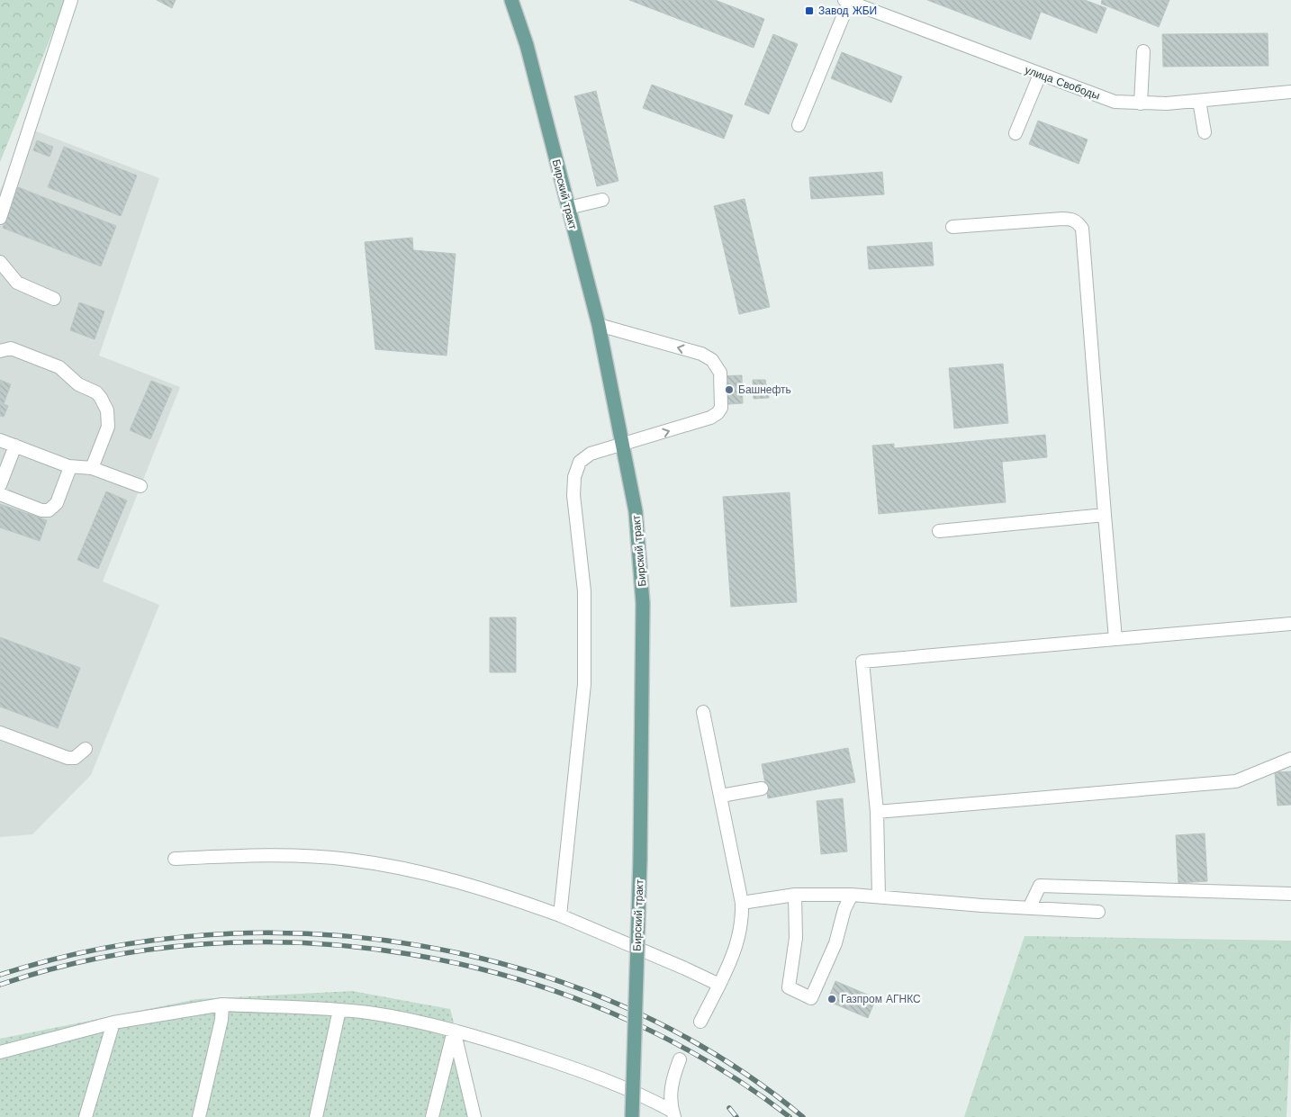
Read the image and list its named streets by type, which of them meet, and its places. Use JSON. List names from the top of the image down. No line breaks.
{"streets":{"main road":["Бирский тракт"],"street":["улица Свободы"]},"places":{"transit":["Завод ЖБИ"],"other":["Башнефть","Газпром АГНКС"]}}
